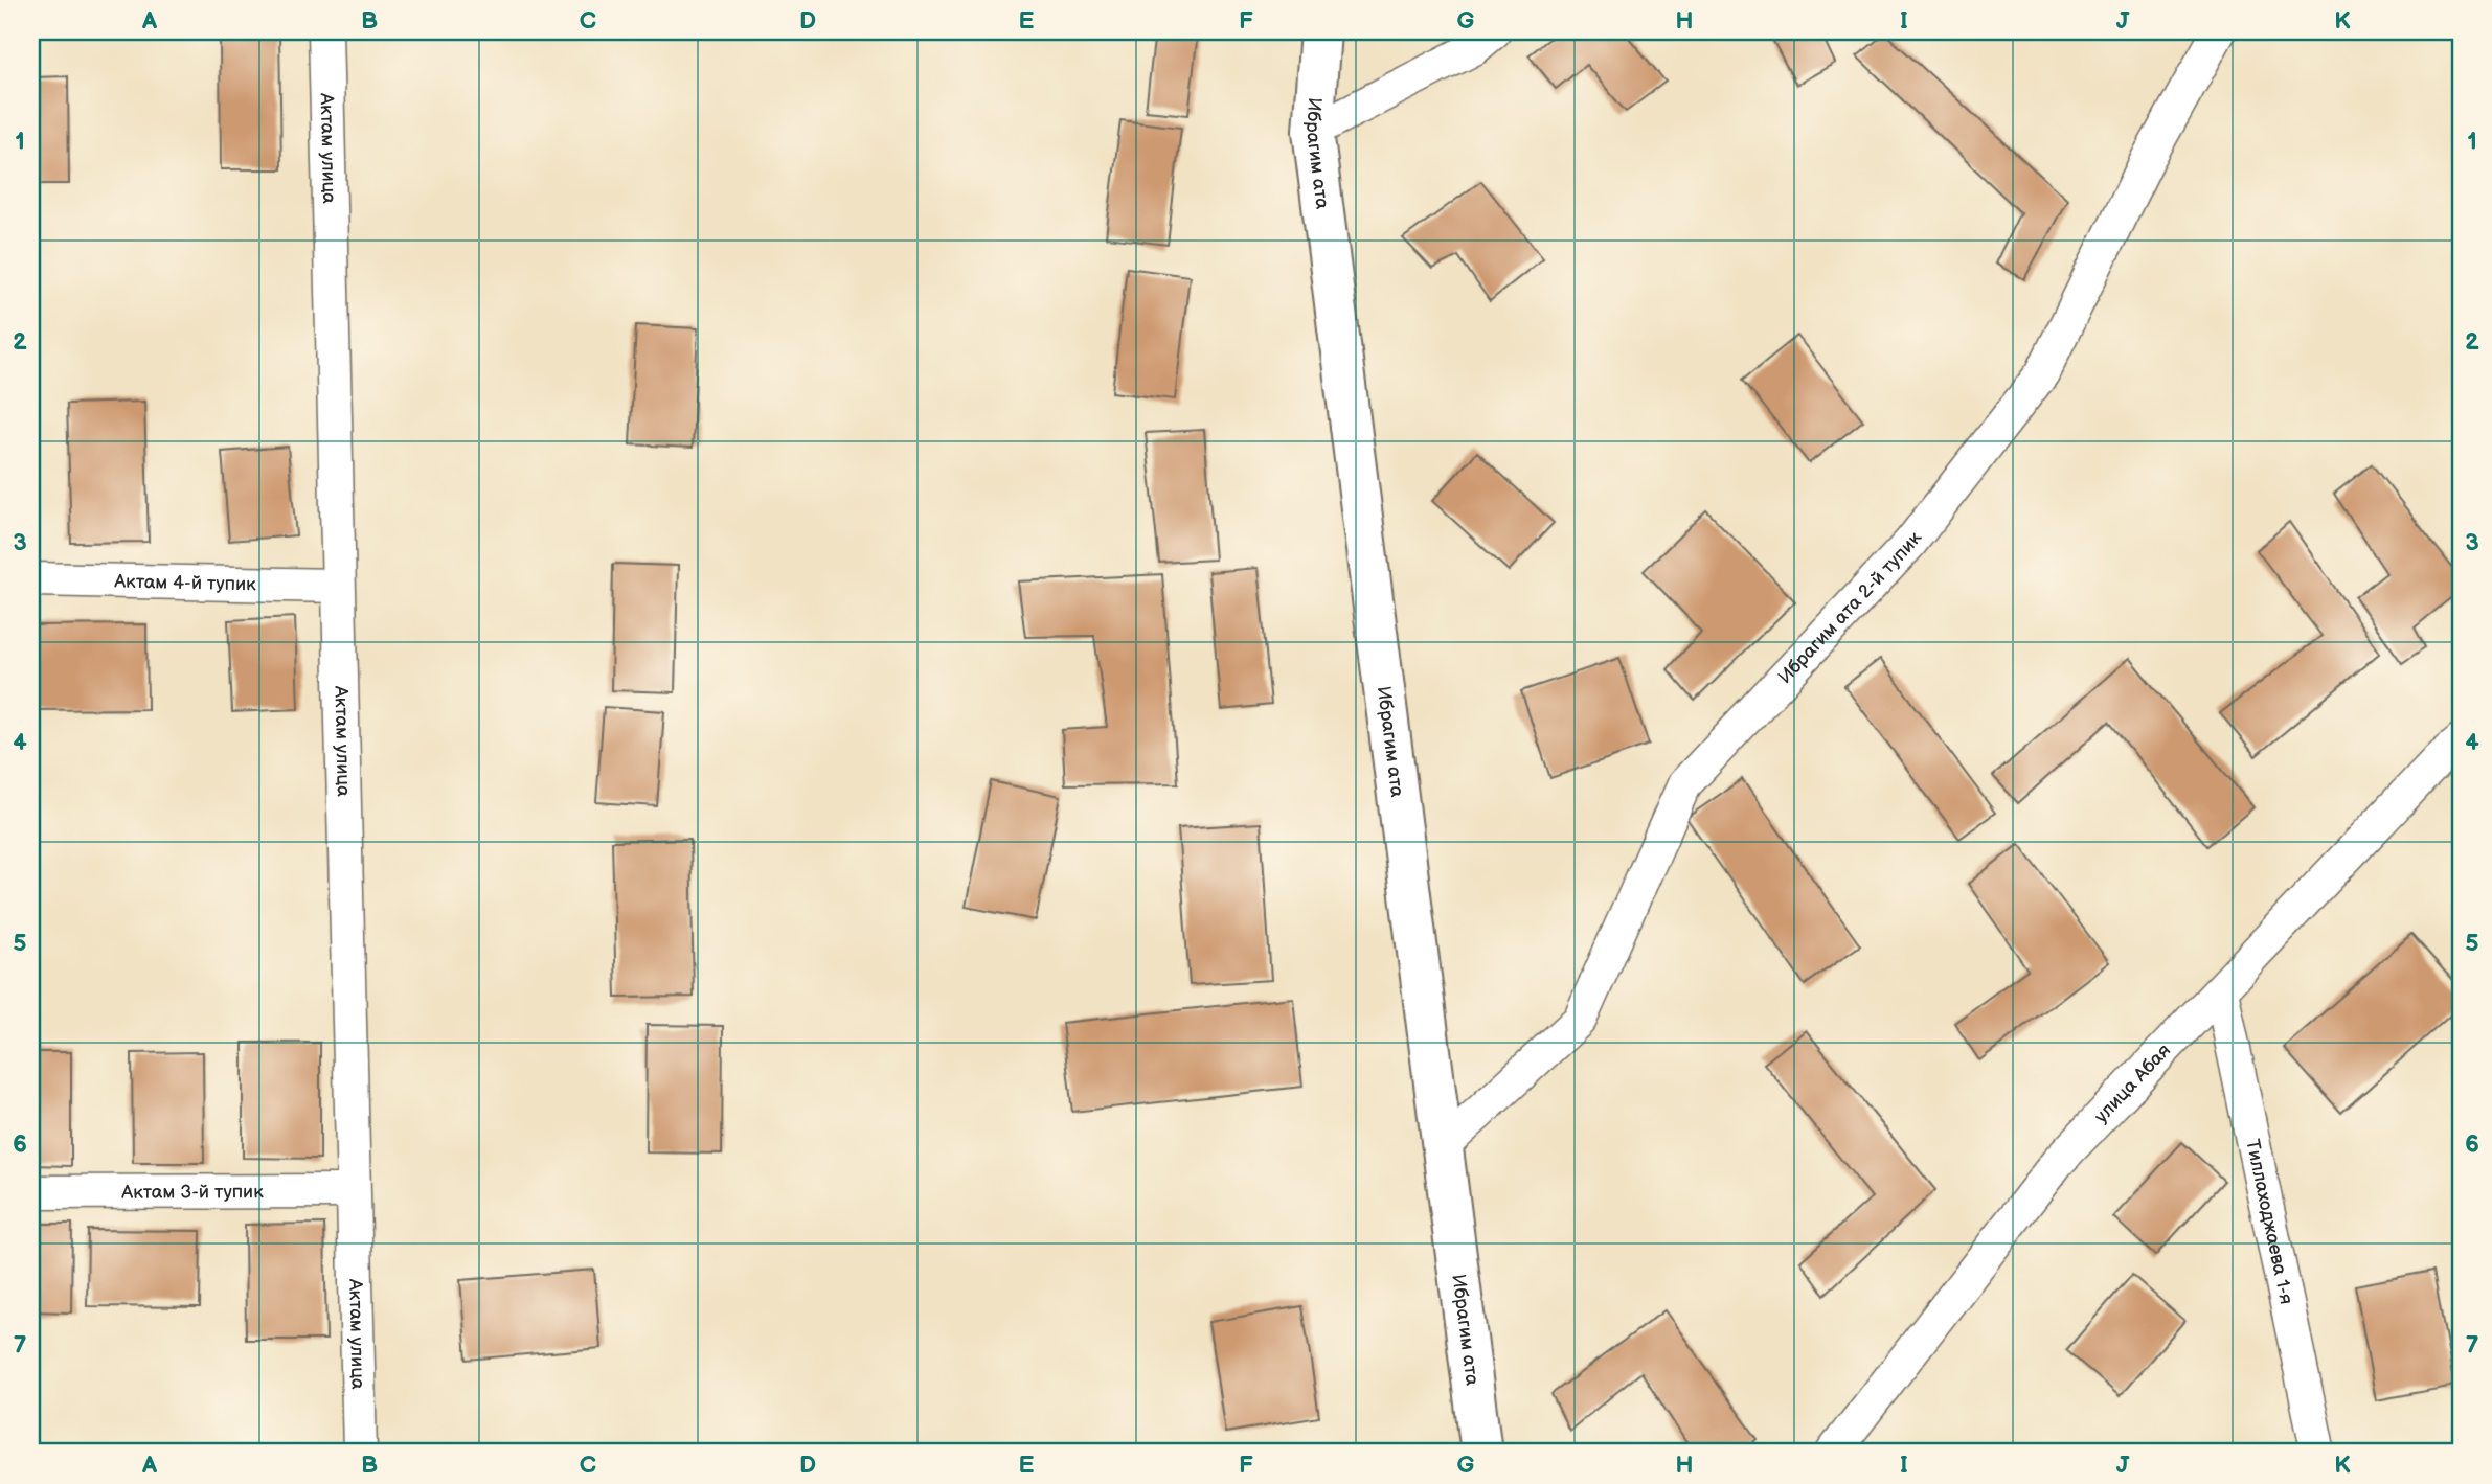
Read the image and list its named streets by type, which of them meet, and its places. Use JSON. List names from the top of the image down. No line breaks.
{"streets":{"street":["Актам улица","Ибрагим ата","Актам 4-й тупик","Ибрагим ата 2-й тупик","улица Абая","Актам 3-й тупик","Тиллаходжаева 1-я"]},"crossings":[["Актам улица","Актам 4-й тупик"],["Актам улица","Актам 3-й тупик"],["Ибрагим ата","Ибрагим ата 2-й тупик"],["улица Абая","Тиллаходжаева 1-я"]],"grid":{"columns":["A","B","C","D","E","F","G","H","I","J","K"],"rows":["1","2","3","4","5","6","7"]}}
